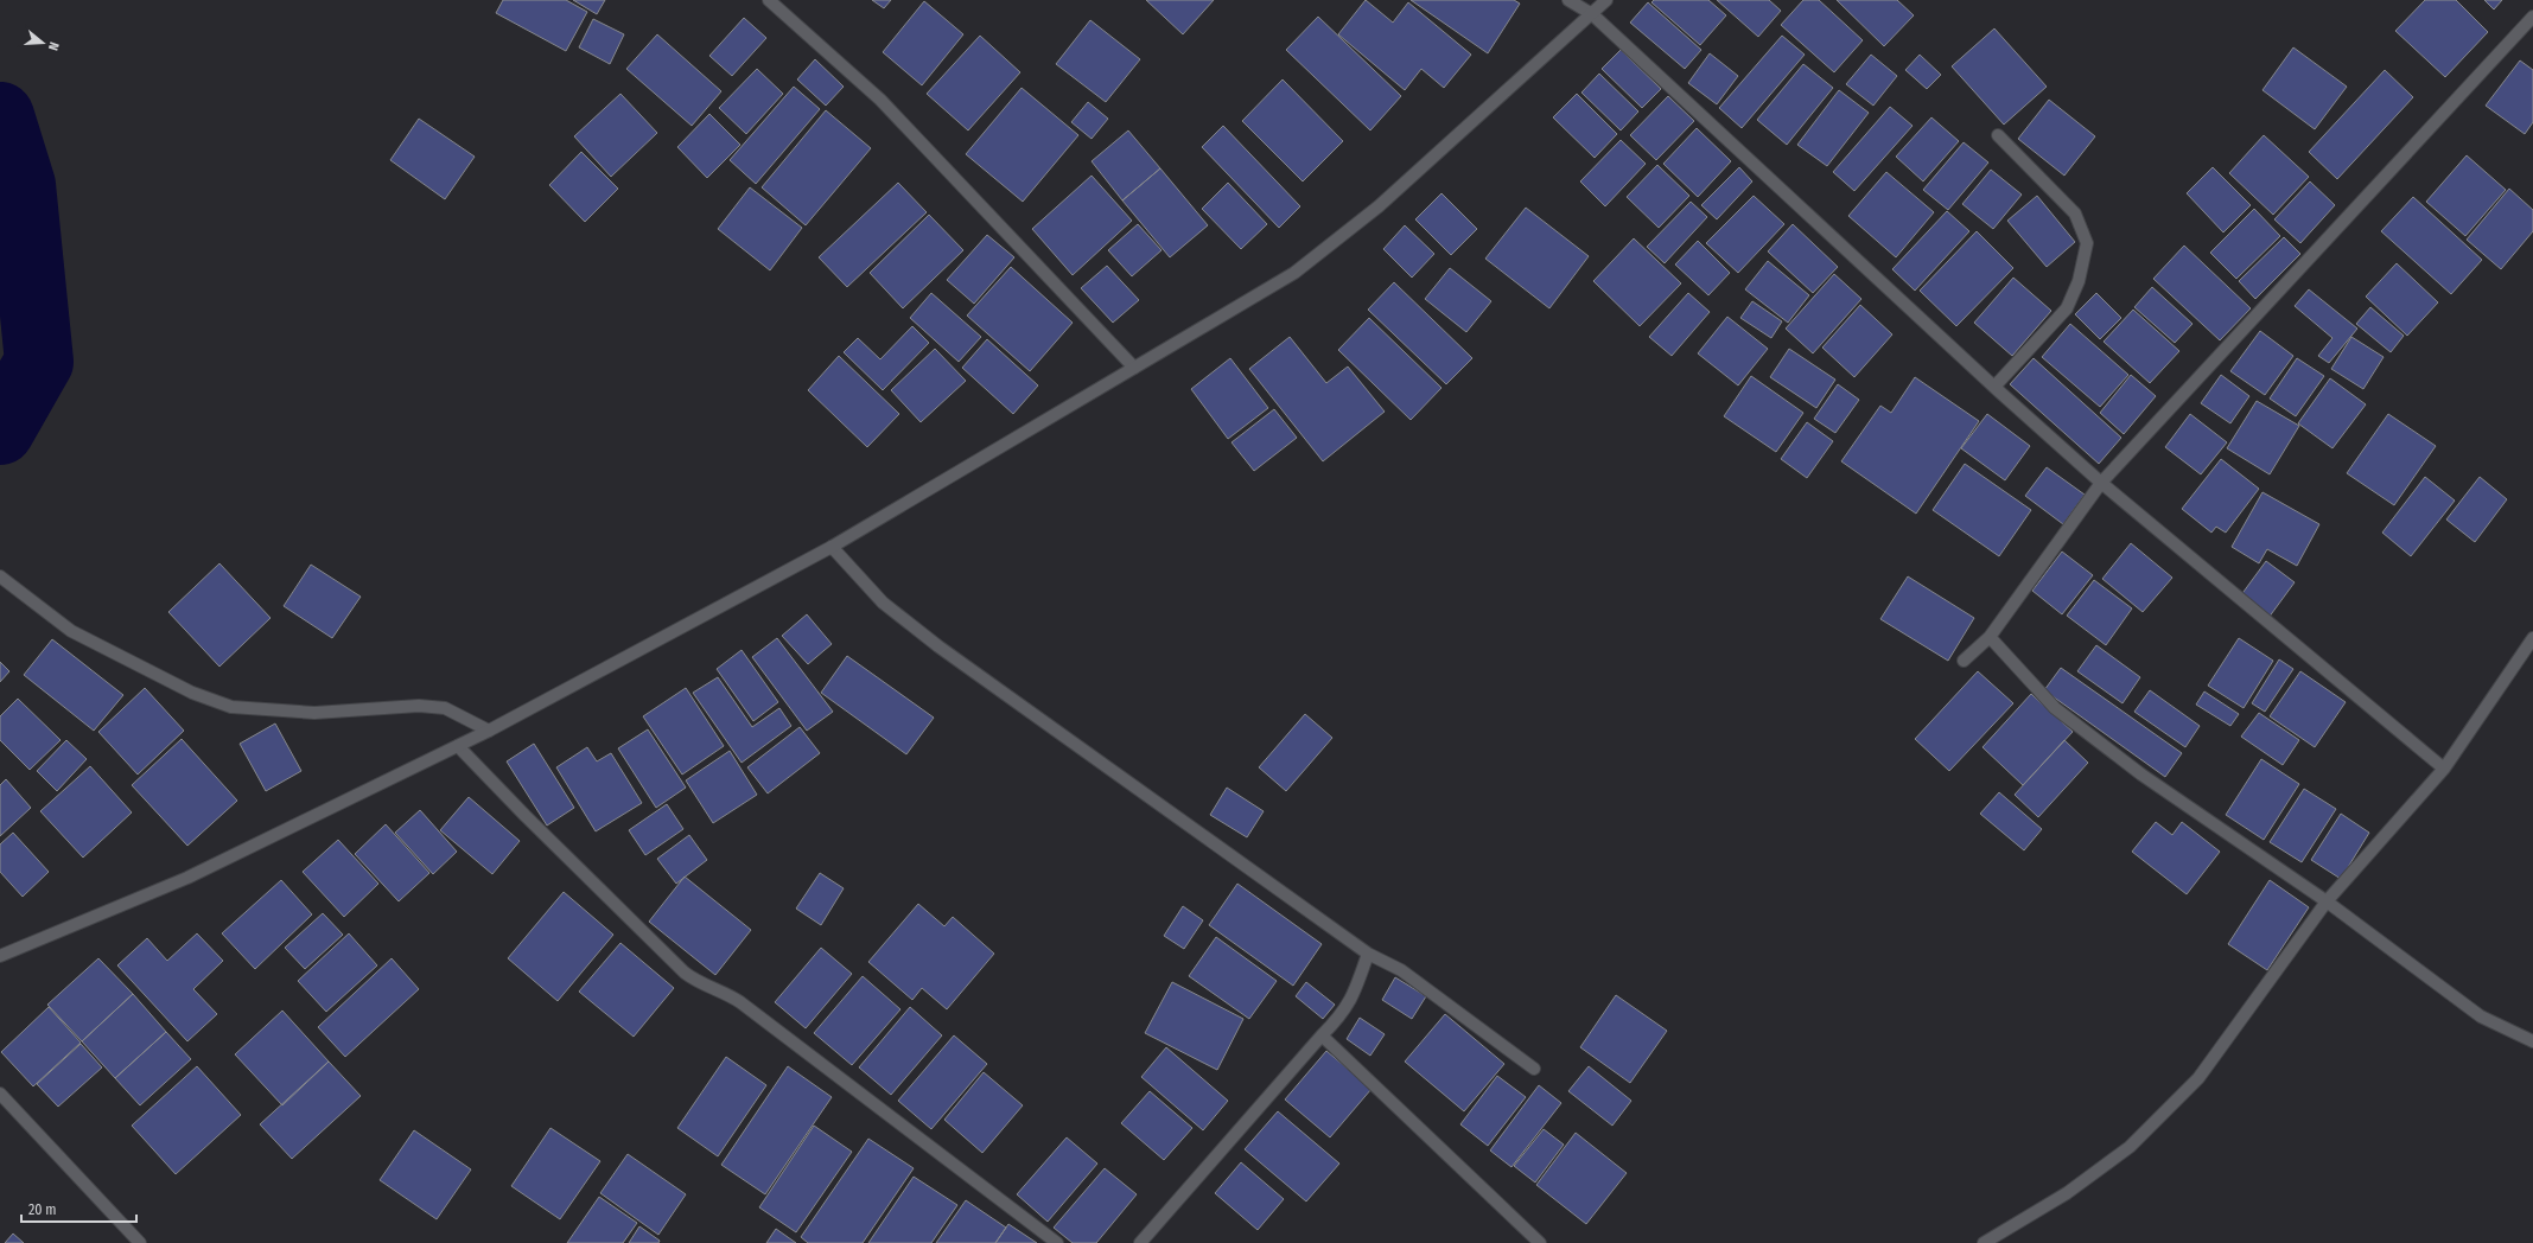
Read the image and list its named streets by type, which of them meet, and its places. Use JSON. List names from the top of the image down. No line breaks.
{"scale_bar":"20 m","north":"right"}
